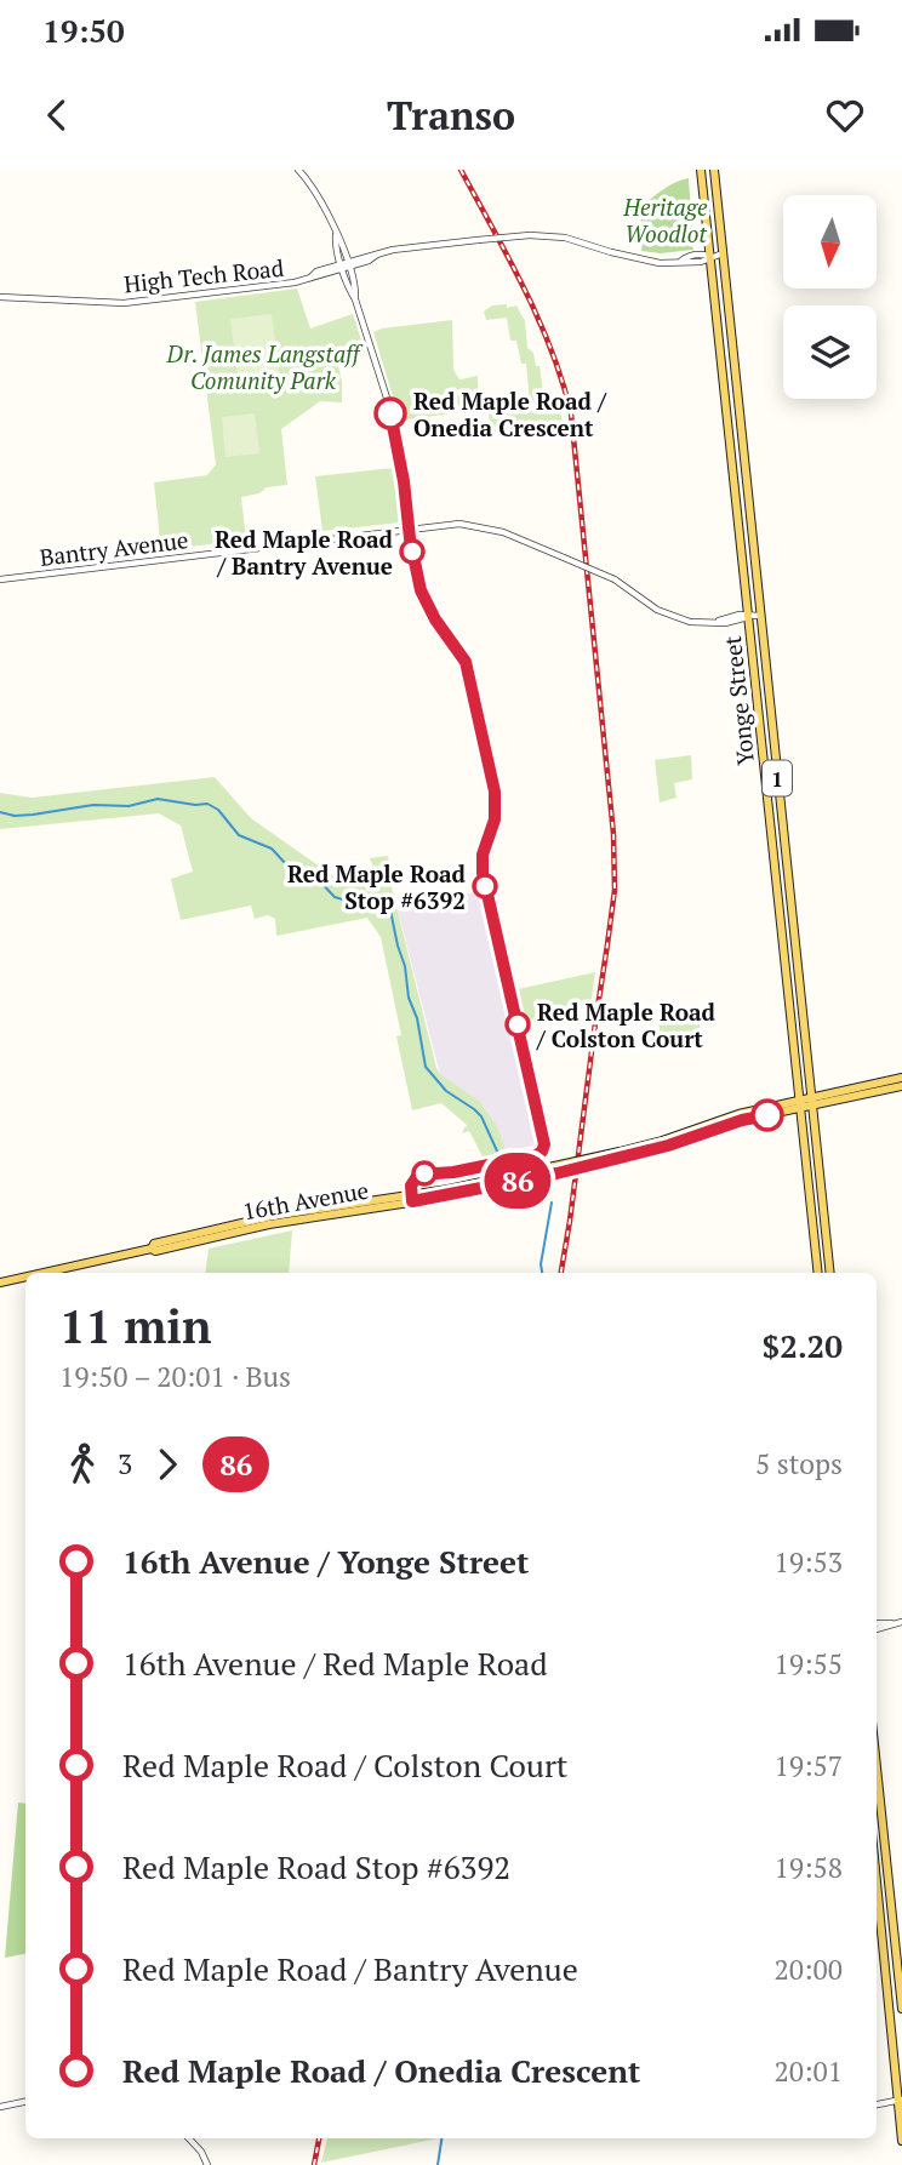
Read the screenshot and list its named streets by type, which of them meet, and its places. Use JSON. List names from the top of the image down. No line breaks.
{"streets":{"main road":["Yonge Street","1","16th Avenue"],"street":["High Tech Road","Bantry Avenue"]},"crossings":[["High Tech Road","Yonge Street"],["Bantry Avenue","Yonge Street"],["Bantry Avenue","16th Avenue"],["Yonge Street","16th Avenue"]],"parks":["Heritage Woodlot","Dr. James Langstaff Comunity Park"],"places":["Red Maple Road / Onedia Crescent","Red Maple Road / Bantry Avenue","Red Maple Road Stop #6392","Red Maple Road / Colston Court"],"lines":["bus line 86"],"north":"bottom","page":{"status":"19:50","header":"Transo","on_map":"86","heading":["11 min","19:50 – 20:01 · Bus","$2.20"],"legs":["3","86","5 stops"],"list":[{"name":"16th Avenue / Yonge Street","value":"19:53"},{"name":"16th Avenue / Red Maple Road","value":"19:55"},{"name":"Red Maple Road / Colston Court","value":"19:57"},{"name":"Red Maple Road Stop #6392","value":"19:58"},{"name":"Red Maple Road / Bantry Avenue","value":"20:00"},{"name":"Red Maple Road / Onedia Crescent","value":"20:01"}]}}
